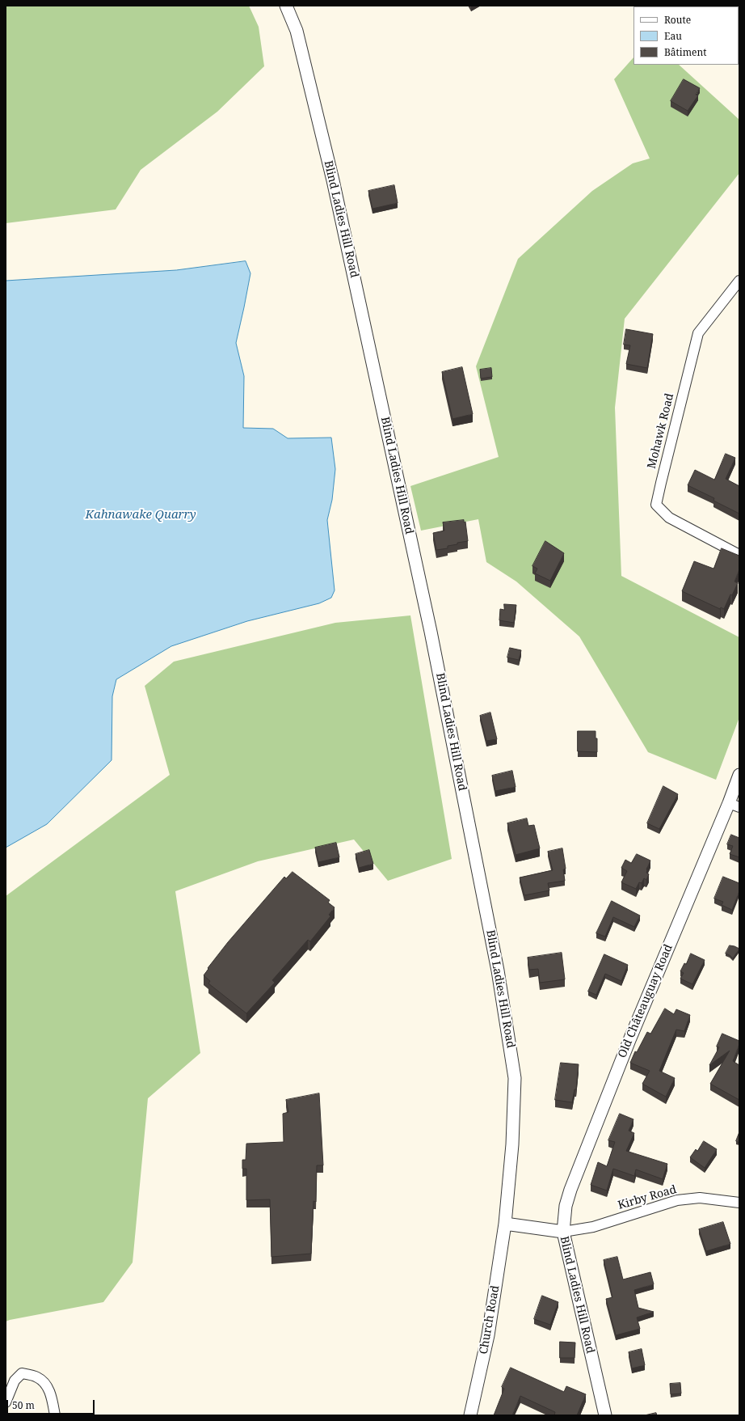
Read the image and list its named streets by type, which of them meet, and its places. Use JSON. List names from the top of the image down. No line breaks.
{"streets":{"street":["Blind Ladies Hill Road","Mohawk Road","Old Châteauguay Road","Kirby Road","Church Road"]},"crossings":[["Blind Ladies Hill Road","Old Châteauguay Road"],["Blind Ladies Hill Road","Kirby Road"],["Blind Ladies Hill Road","Church Road"],["Old Châteauguay Road","Kirby Road"]],"water":["Kahnawake Quarry"],"legend":["Route","Eau","Bâtiment"],"scale_bar":"50 m"}
